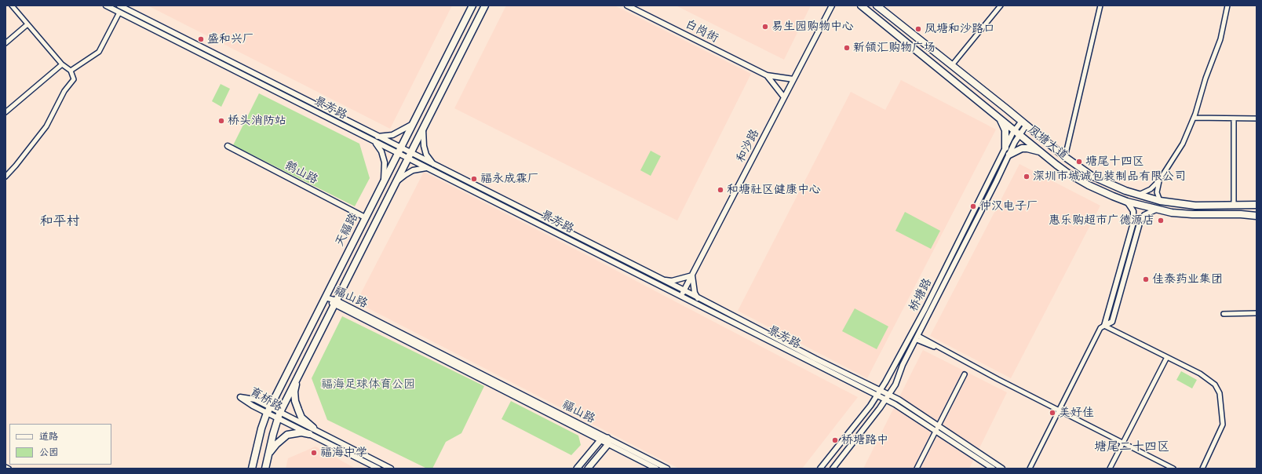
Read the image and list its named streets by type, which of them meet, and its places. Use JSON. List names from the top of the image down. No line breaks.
{"streets":{"main road":["凤塘大道","天福路"],"street":["白岗街","景芳路","和沙路","鹅山路","桥塘路","福山路","育桥路"]},"crossings":[["景芳路","和沙路"],["景芳路","天福路"],["景芳路","桥塘路"],["凤塘大道","桥塘路"],["鹅山路","天福路"],["天福路","福山路"],["天福路","育桥路"]],"districts":["和平村","塘尾二十四区"],"parks":["福海足球体育公园"],"places":["易生园购物中心","凤塘和沙路口","盛和兴厂","新领汇购物广场","桥头消防站","塘尾十四区","深圳市城诚包装制品有限公司","福永成霖厂","和塘社区健康中心","仲汉电子厂","惠乐购超市广德源店","佳泰药业集团","美好佳","桥塘路中","福海中学"],"legend":["道路","公园"]}
